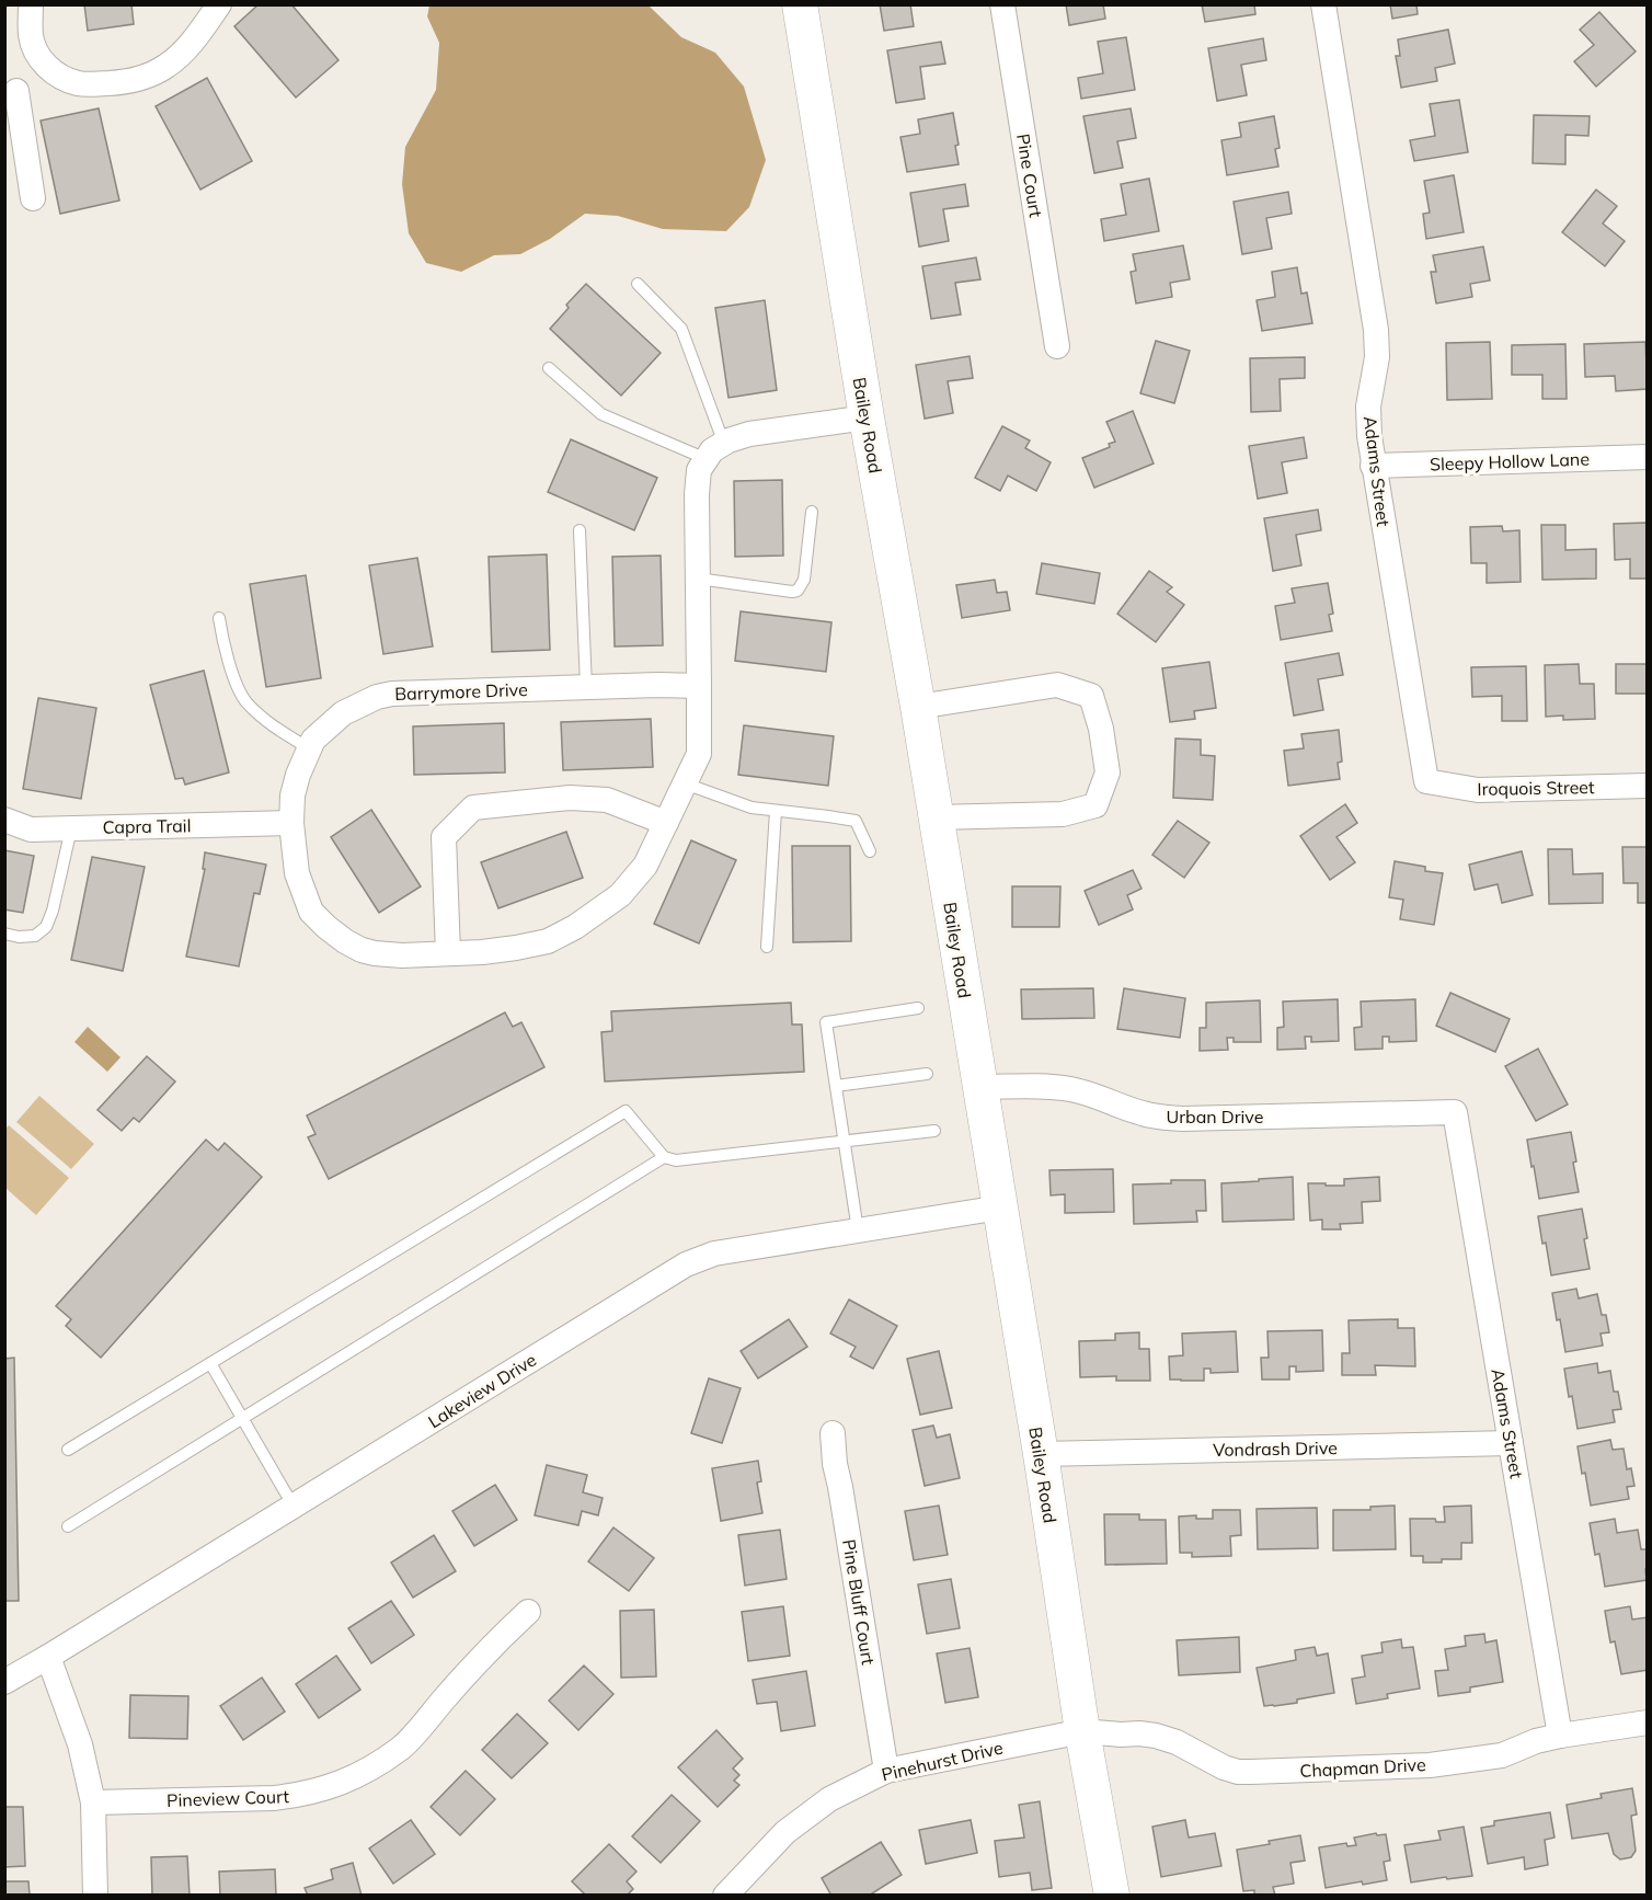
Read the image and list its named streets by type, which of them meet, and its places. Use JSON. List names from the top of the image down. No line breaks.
{"streets":{"street":["Pine Court","Bailey Road","Sleepy Hollow Lane","Adams Street","Barrymore Drive","Iroquois Street","Capra Trail","Urban Drive","Lakeview Drive","Vondrash Drive","Pine Bluff Court","Pinehurst Drive","Chapman Drive","Pineview Court"]},"crossings":[["Bailey Road","Urban Drive"],["Bailey Road","Lakeview Drive"],["Bailey Road","Vondrash Drive"],["Bailey Road","Pinehurst Drive"],["Bailey Road","Chapman Drive"],["Sleepy Hollow Lane","Adams Street"],["Adams Street","Iroquois Street"],["Adams Street","Urban Drive"],["Adams Street","Vondrash Drive"],["Adams Street","Chapman Drive"],["Barrymore Drive","Capra Trail"],["Pine Bluff Court","Pinehurst Drive"],["Pinehurst Drive","Chapman Drive"]]}
